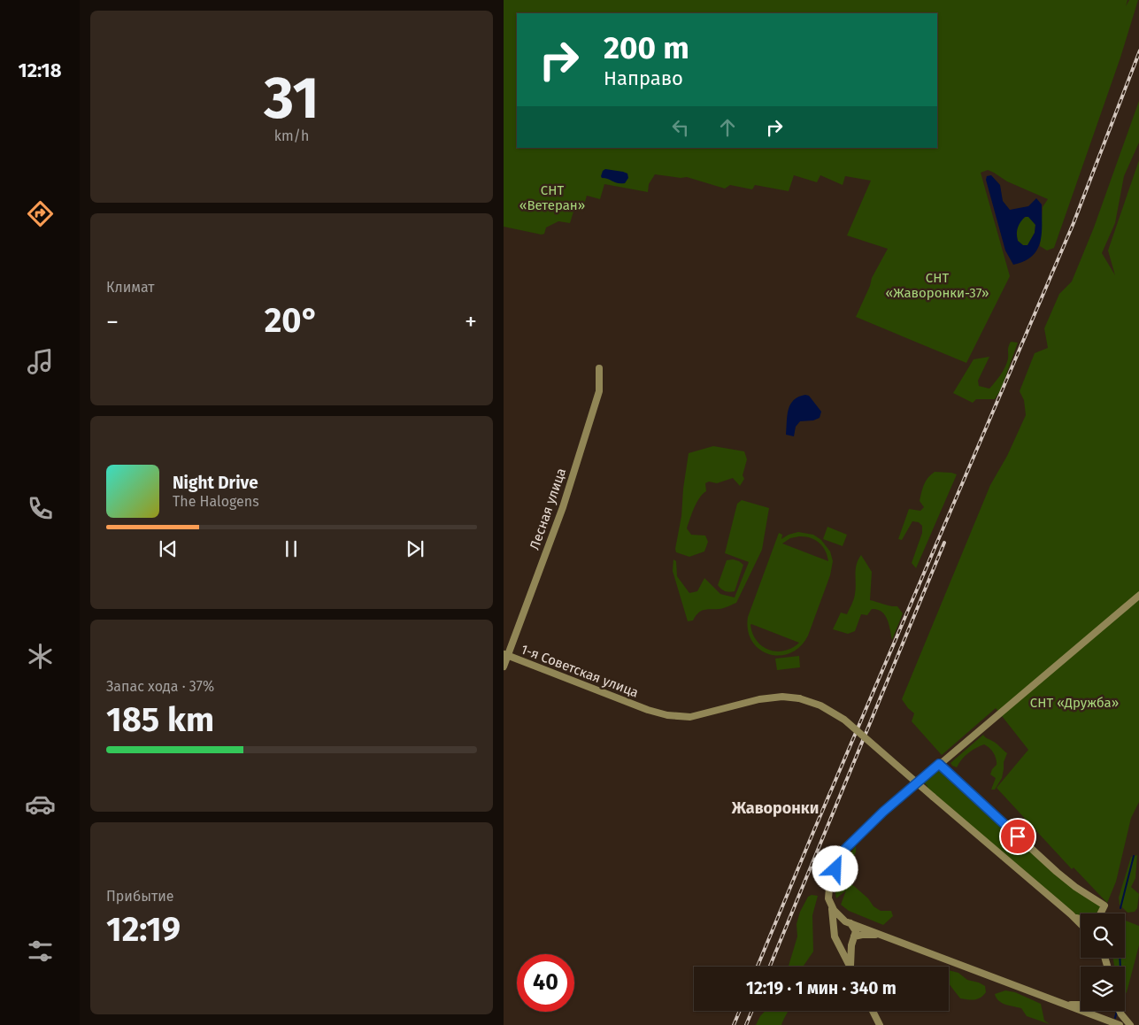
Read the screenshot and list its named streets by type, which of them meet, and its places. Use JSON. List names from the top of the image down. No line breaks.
{"streets":{"street":["Лесная улица","1-я Советская улица"]},"crossings":[["Лесная улица","1-я Советская улица"]],"districts":["Жаворонки"],"parks":["СНТ «Ветеран»","СНТ «Жаворонки-37»","СНТ «Дружба»"],"page":{"tabs":"12:18","tile":[["31","km/h"],"Климат",["Запас хода · 37%","185 km"],["Прибытие","12:19"]],"turn":["200 m","Направо"],"heat":["−","20°","+"],"song":["Night Drive","The Halogens"],"limit":"40","trip":"12:19 · 1 мин · 340 m"}}
